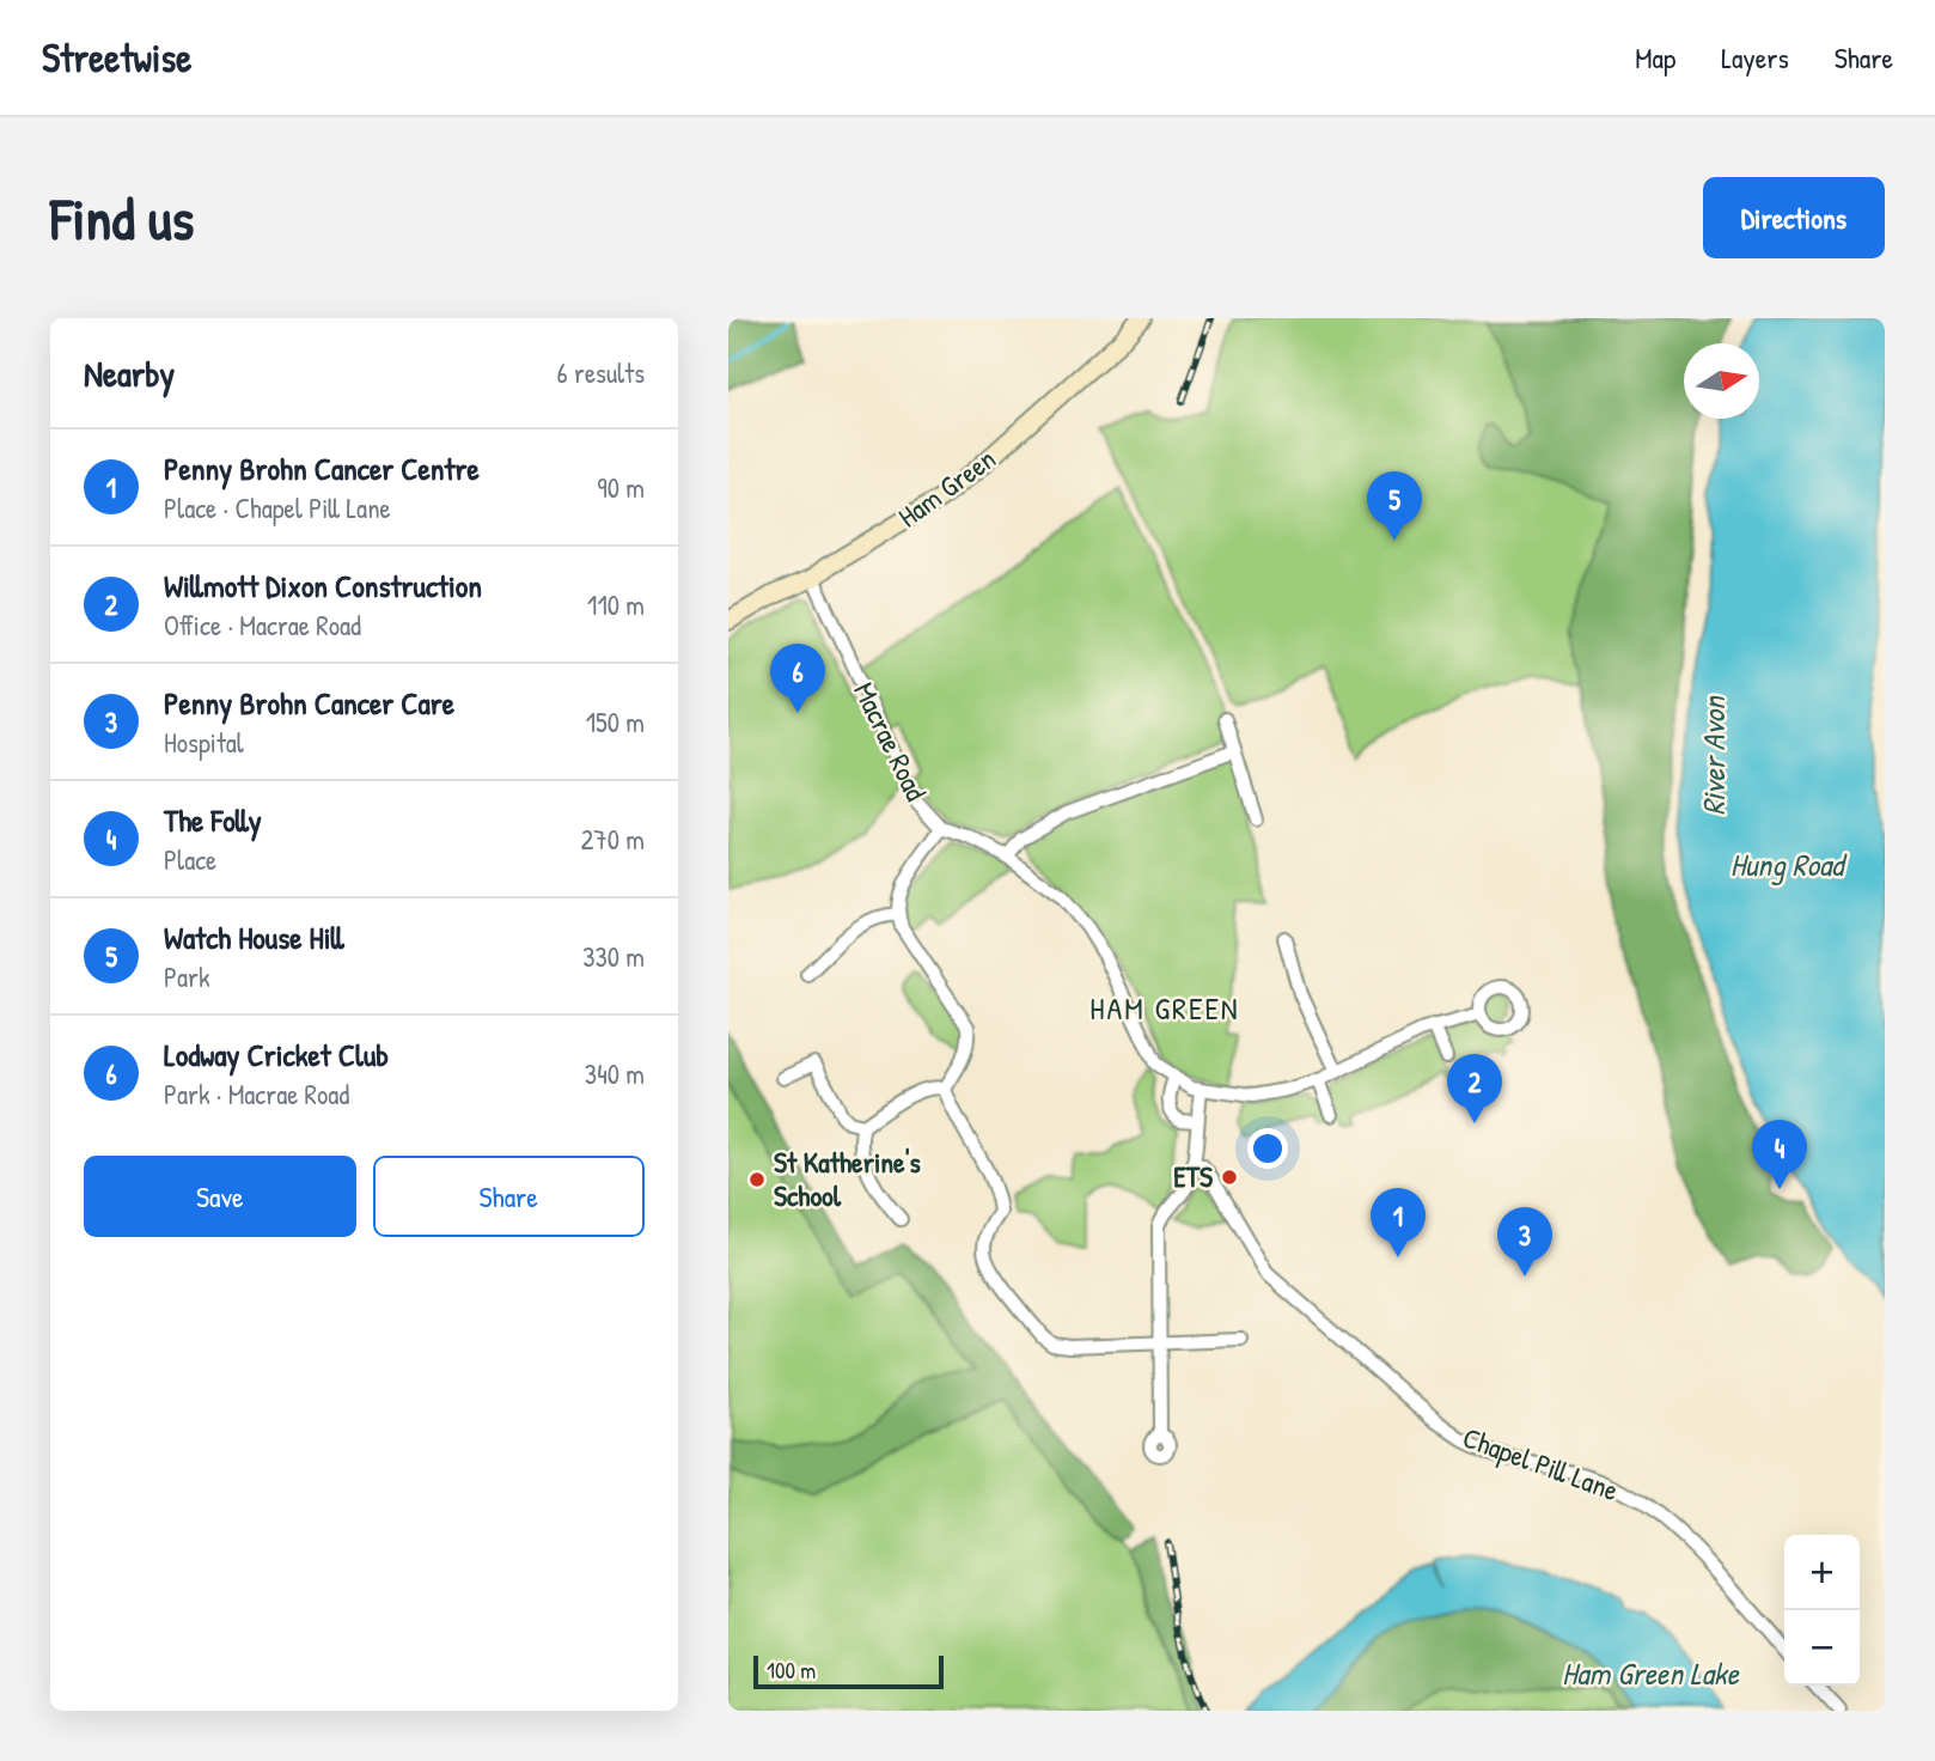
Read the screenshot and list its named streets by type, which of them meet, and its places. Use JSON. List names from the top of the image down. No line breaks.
{"streets":{"street":["Ham Green","Macrae Road","Chapel Pill Lane"]},"crossings":[["Ham Green","Macrae Road"]],"districts":["HAM GREEN"],"water":["River Avon","Hung Road","Ham Green Lake"],"places":["ETS","St Katherine's School"],"scale_bar":"100 m","north":"right","page":{"header":"Streetwise","nav":["Map","Layers","Share"],"buttons":["Directions",["Save","Share"]],"title":"Find us","heading":["Nearby","6 results"],"list":[{"mark":"1","name":"Penny Brohn Cancer Centre","note":"Place · Chapel Pill Lane","value":"90 m"},{"mark":"2","name":"Willmott Dixon Construction","note":"Office · Macrae Road","value":"110 m"},{"mark":"3","name":"Penny Brohn Cancer Care","note":"Hospital","value":"150 m"},{"mark":"4","name":"The Folly","note":"Place","value":"270 m"},{"mark":"5","name":"Watch House Hill","note":"Park","value":"330 m"},{"mark":"6","name":"Lodway Cricket Club","note":"Park · Macrae Road","value":"340 m"}],"pins":["5","6","2","4","1","3"],"map_buttons":["+","−"],"scale":"100 m"}}
